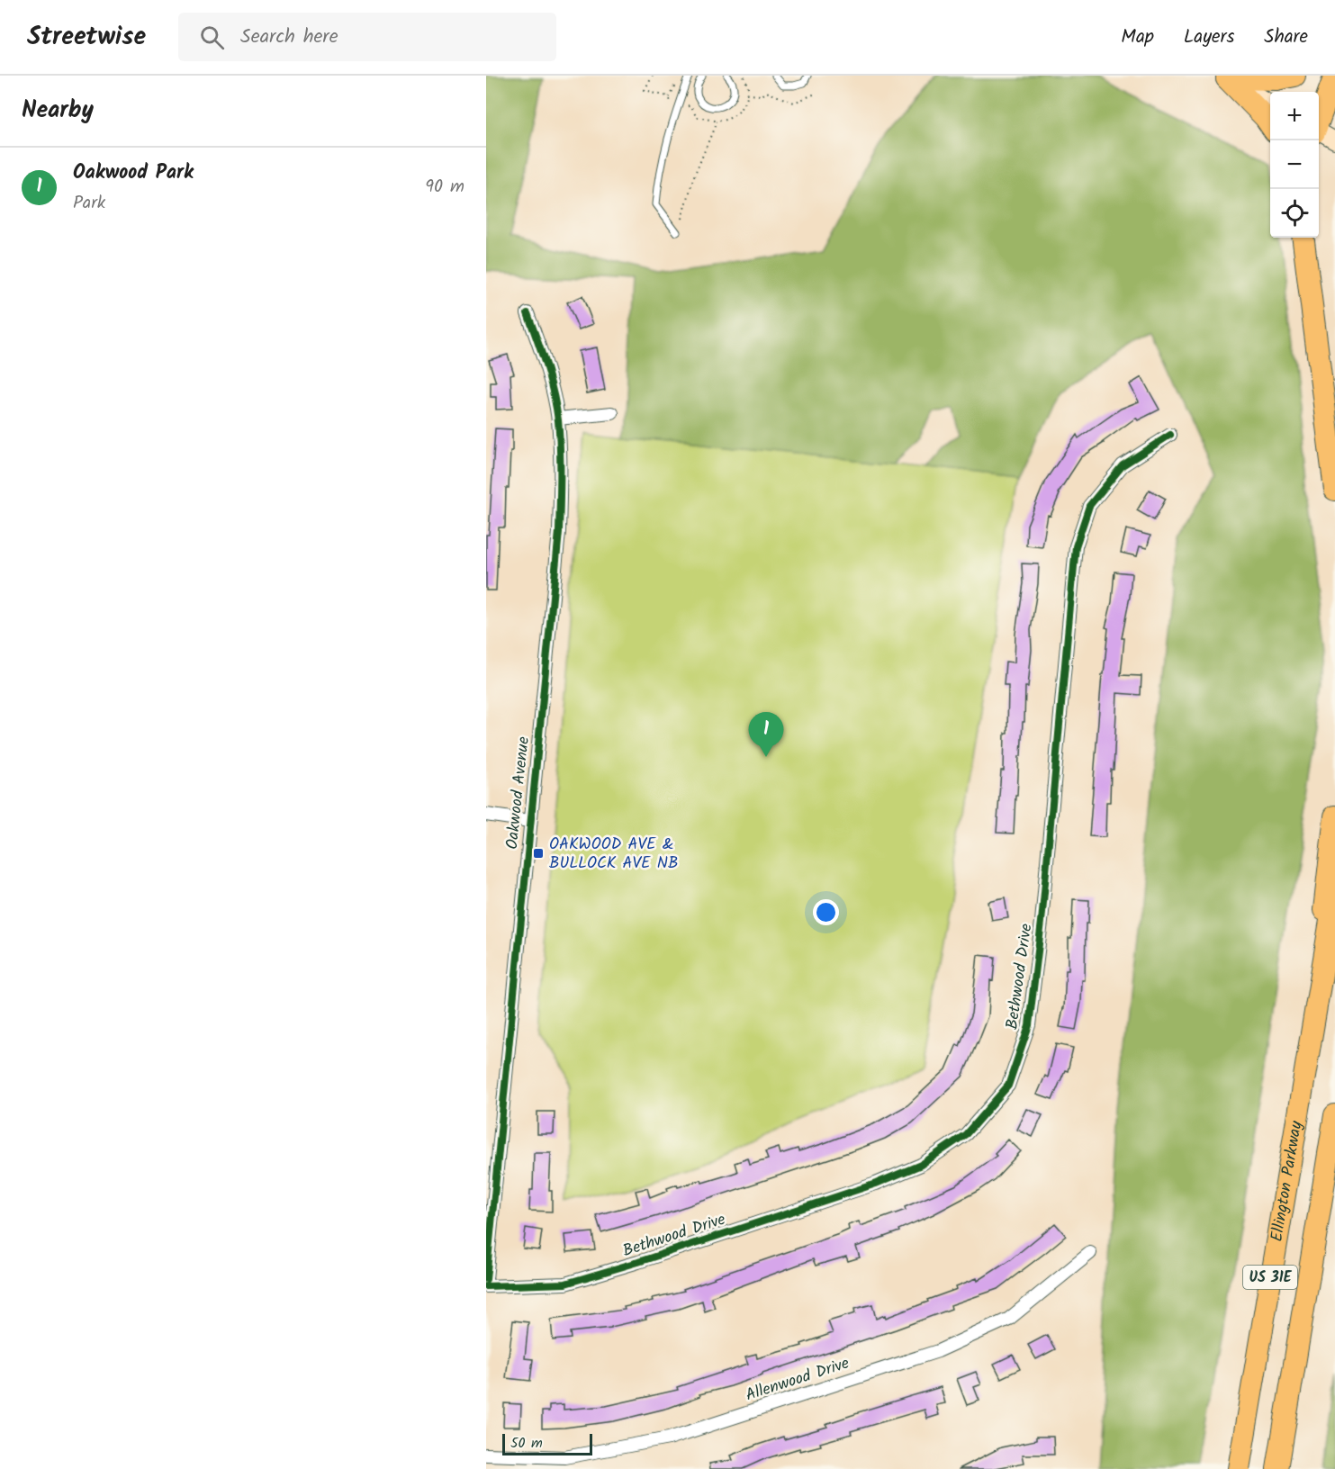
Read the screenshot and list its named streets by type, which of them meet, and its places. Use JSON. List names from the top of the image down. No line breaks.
{"streets":{"highway":["Ellington Parkway","US 31E"],"street":["Oakwood Avenue","Bethwood Drive","Allenwood Drive"]},"places":{"transit":["OAKWOOD AVE & BULLOCK AVE NB"]},"scale_bar":"50 m","page":{"header":"Streetwise","search":"Search here","nav":["Map","Layers","Share"],"heading":"Nearby","map_buttons":["+","−"],"list":[{"mark":"1","name":"Oakwood Park","note":"Park","value":"90 m"}],"pins":"1","scale":"50 m"}}
